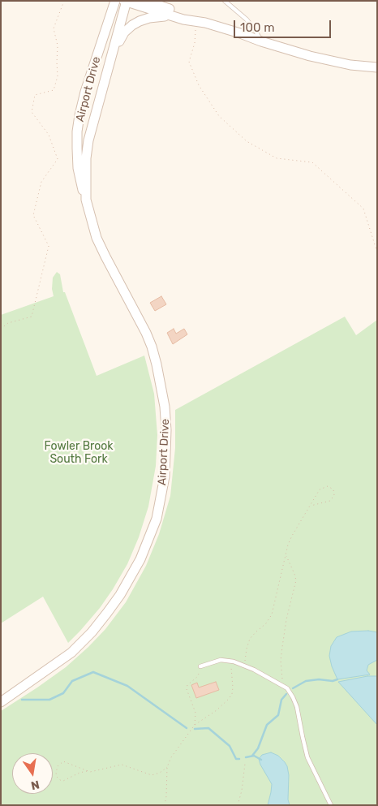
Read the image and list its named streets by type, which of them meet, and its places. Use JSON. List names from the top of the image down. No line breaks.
{"streets":{"main road":["Airport Drive"]},"parks":["Fowler Brook South Fork"],"scale_bar":"100 m","north":"bottom"}
